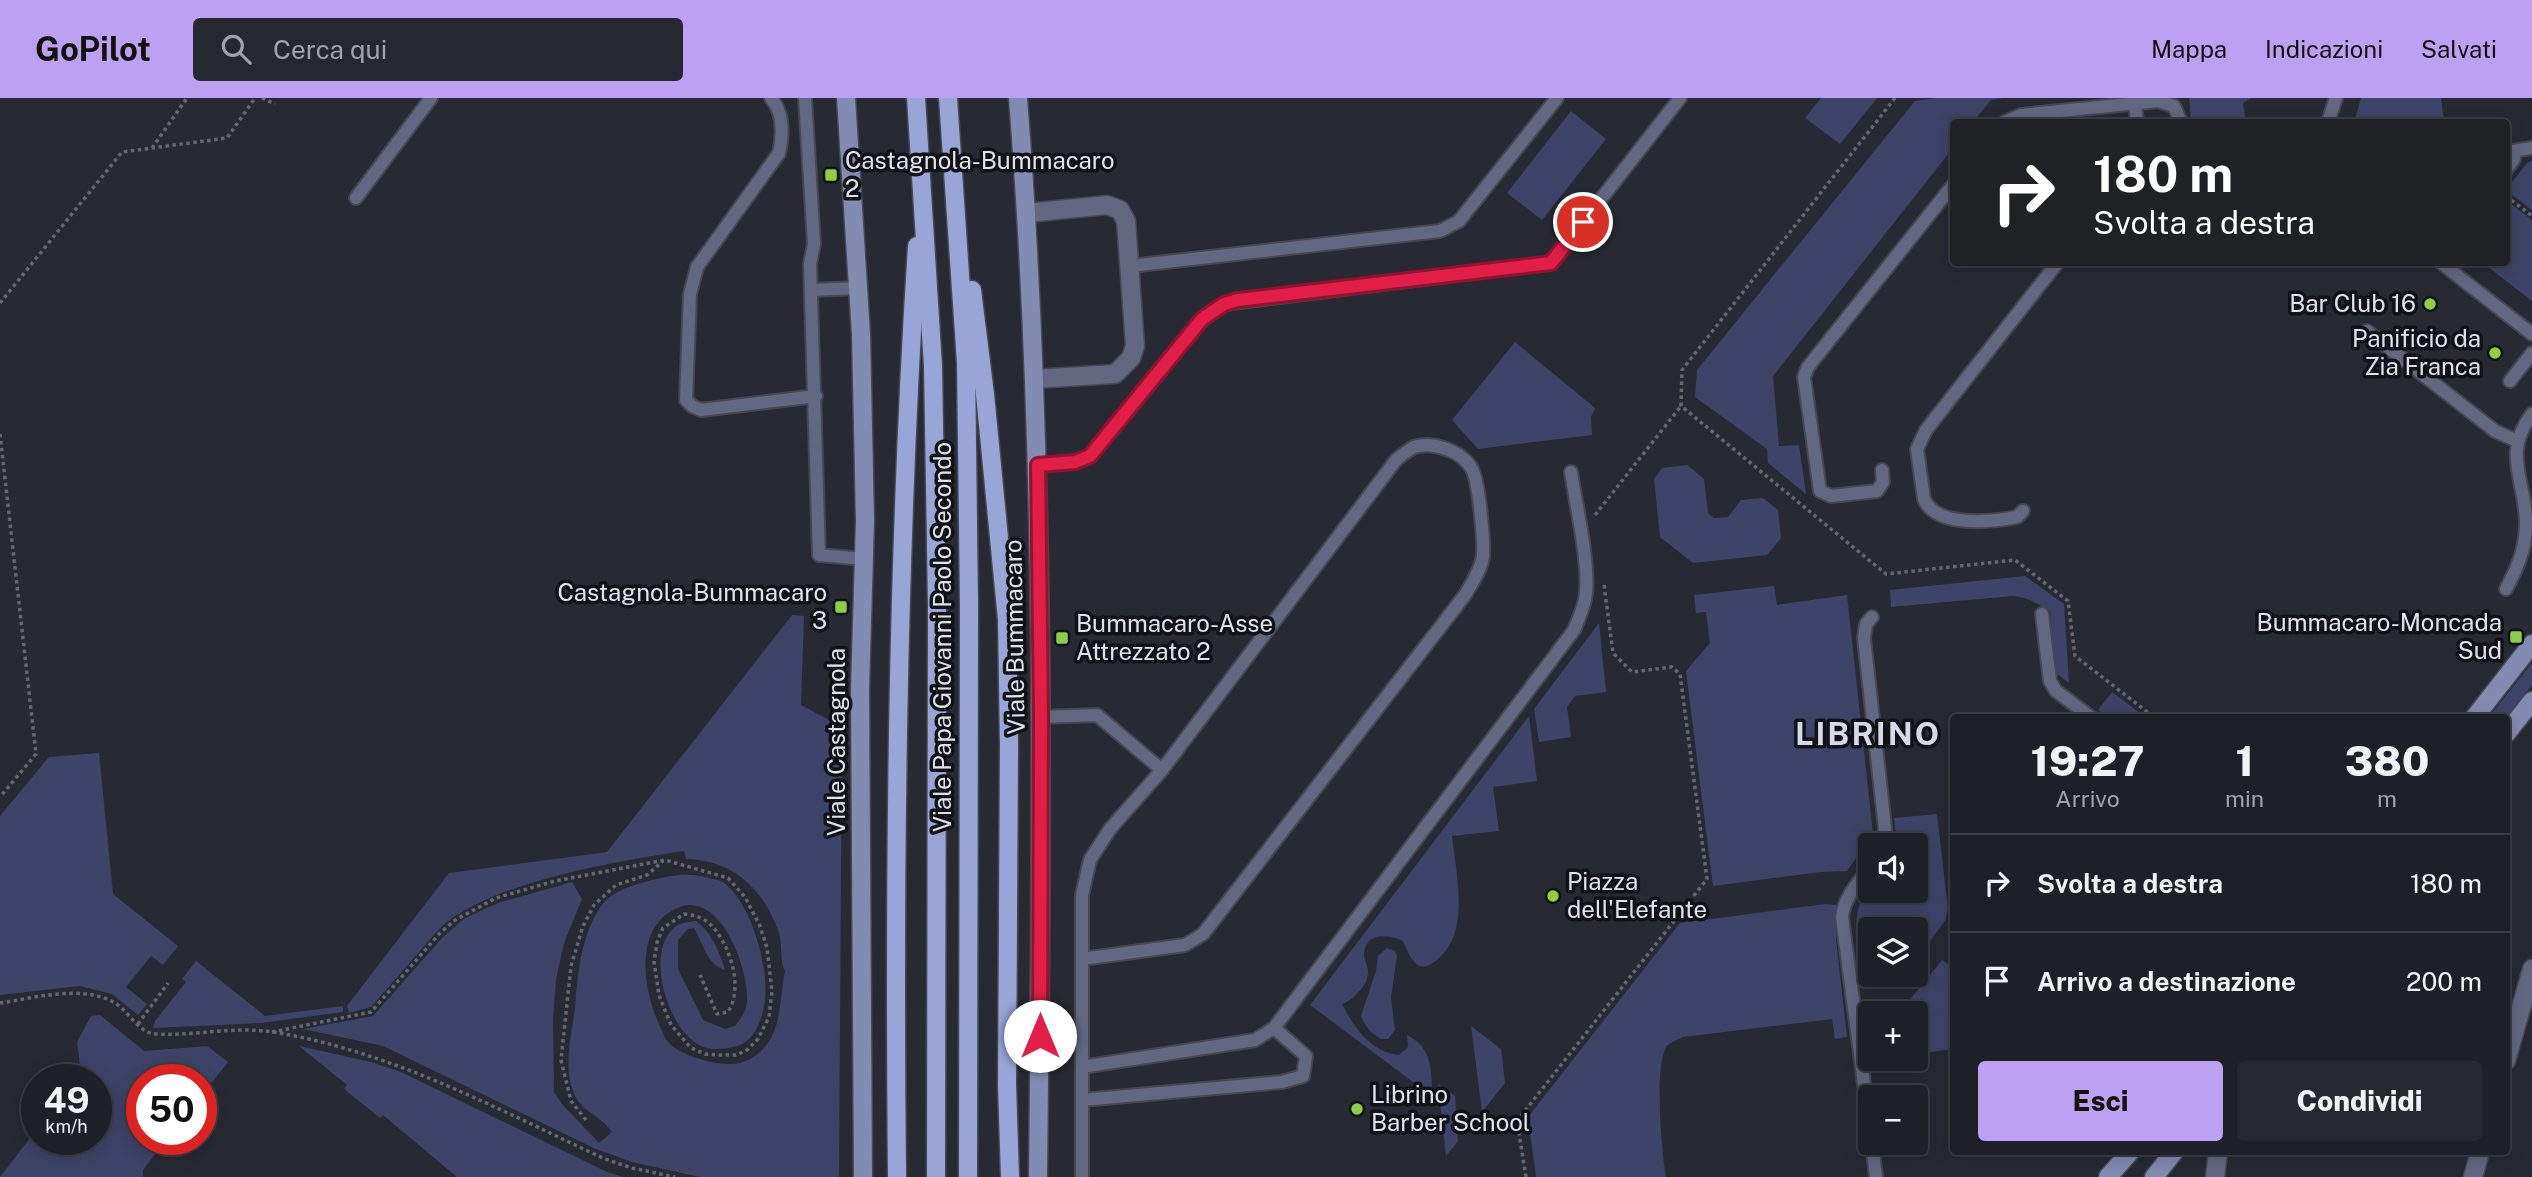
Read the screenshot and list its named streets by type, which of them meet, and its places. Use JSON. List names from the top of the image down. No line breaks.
{"streets":{"main road":["Viale Papa Giovanni Paolo Secondo","Viale Bummacaro","Viale Castagnola"]},"districts":["LIBRINO"],"places":{"transit":["Castagnola-Bummacaro 2","Castagnola-Bummacaro 3","Bummacaro-Moncada Sud","Bummacaro-Asse Attrezzato 2"],"other":["Bar Club 16","Panificio da Zia Franca","Piazza dell'Elefante","Librino Barber School"]},"page":{"header":"GoPilot","search":"Cerca qui","nav":["Mappa","Indicazioni","Salvati"],"turn":["180 m","Svolta a destra"],"eta":["19:27","Arrivo","1","min","380","m"],"map_buttons":["+","−"],"list":[{"name":"Svolta a destra","value":"180 m"},{"name":"Arrivo a destinazione","value":"200 m"}],"buttons":["Esci","Condividi"],"speed":"49 km/h","limit":"50"}}
